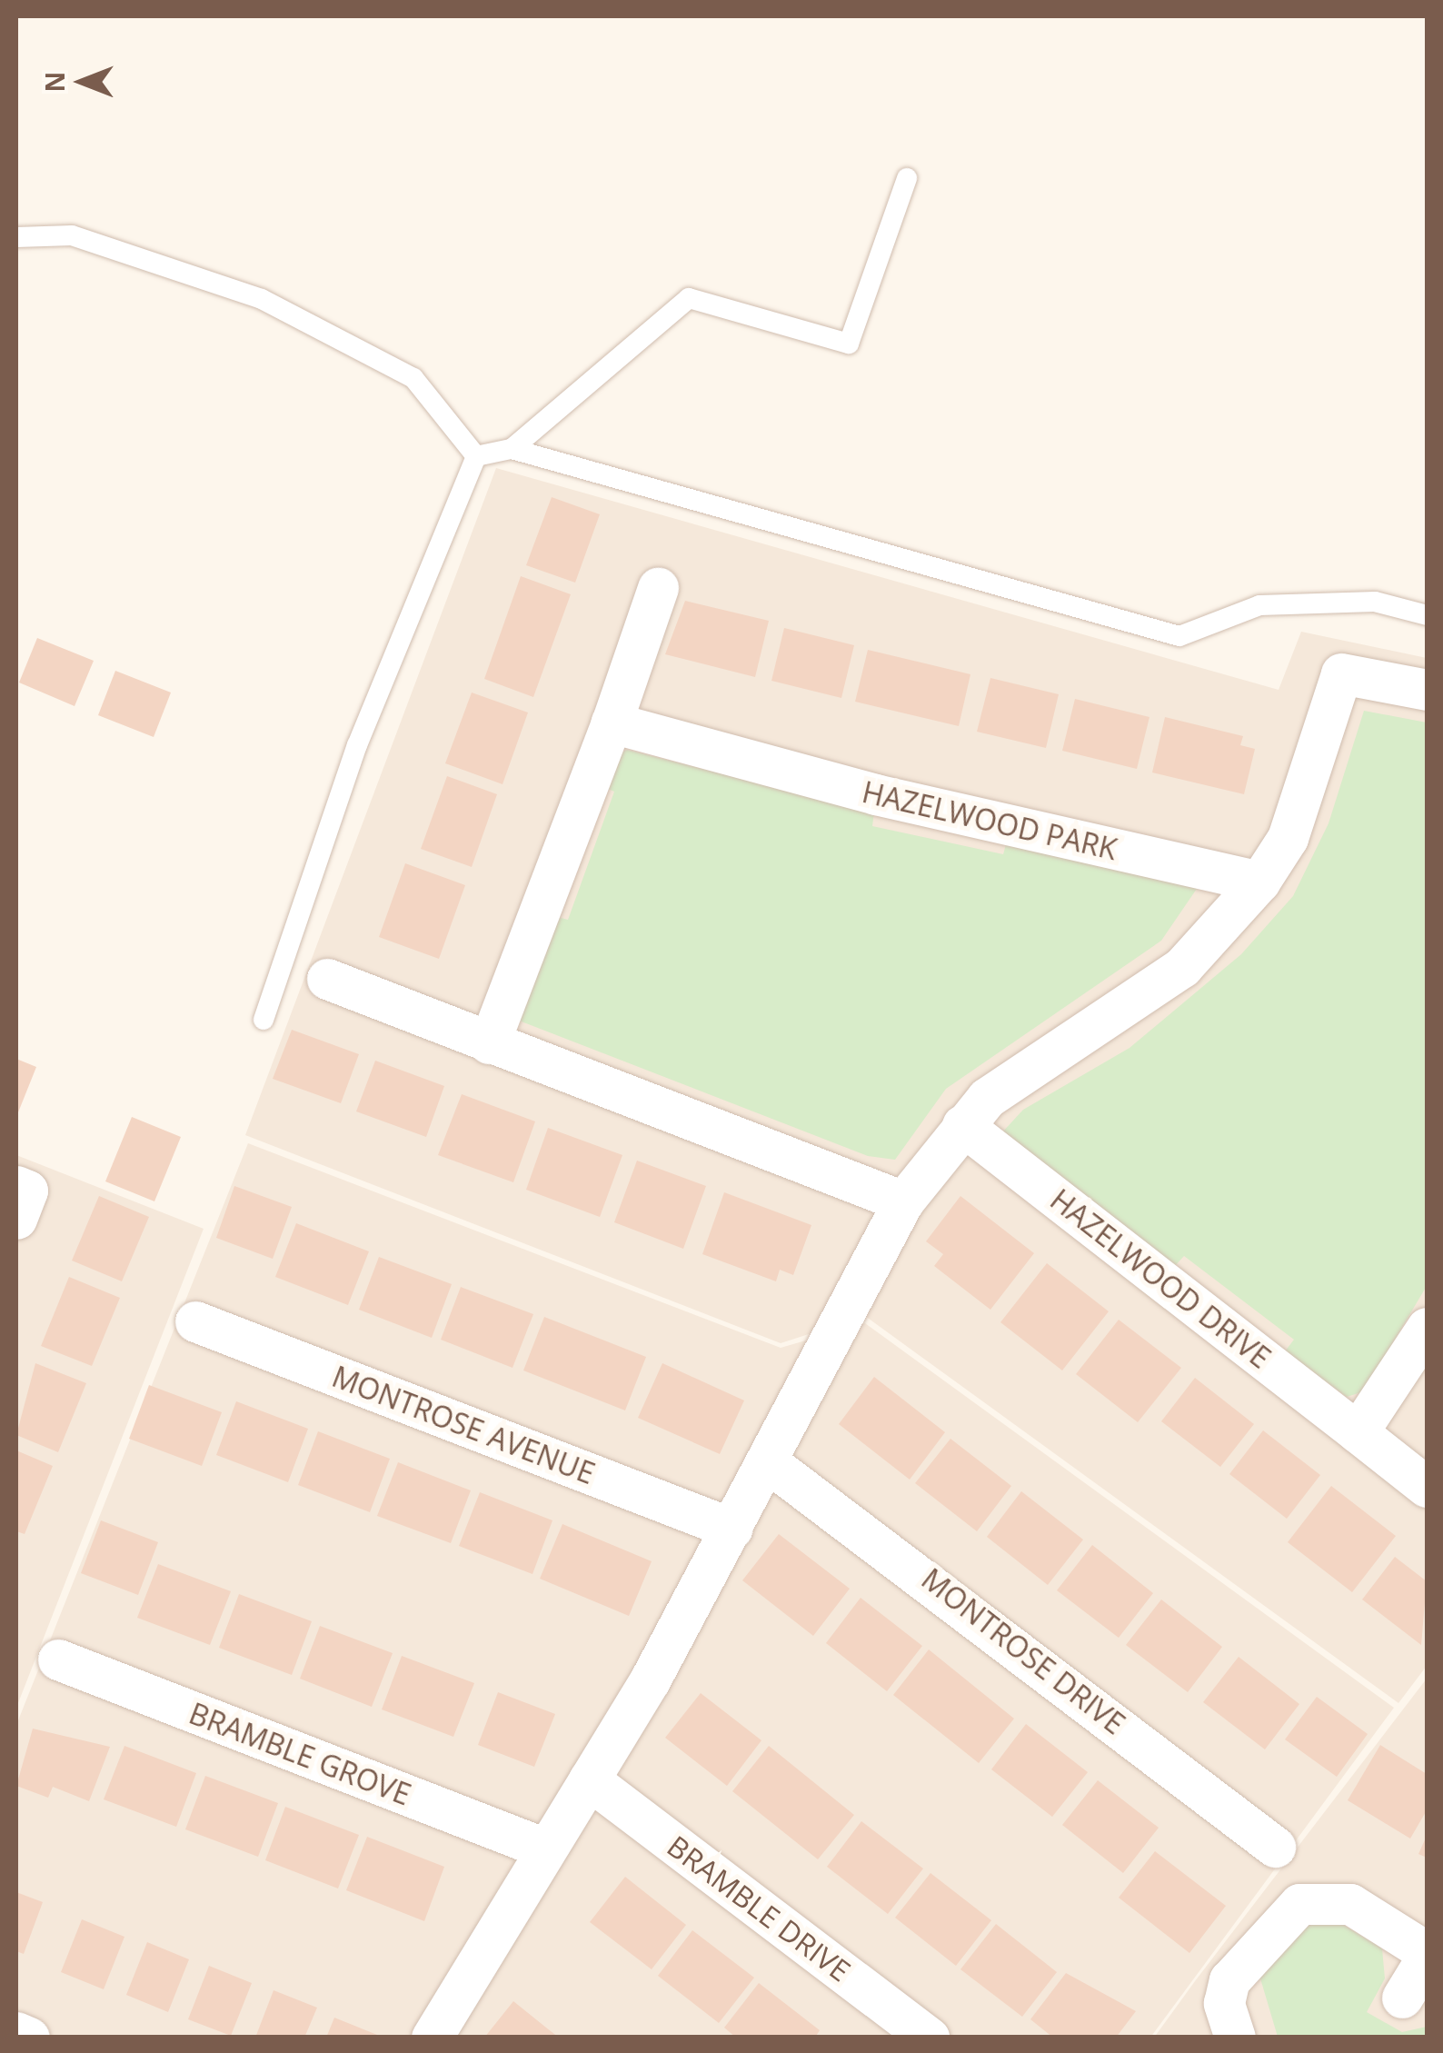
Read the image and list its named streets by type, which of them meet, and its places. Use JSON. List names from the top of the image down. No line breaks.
{"streets":{"street":["HAZELWOOD PARK","HAZELWOOD DRIVE","MONTROSE AVENUE","MONTROSE DRIVE","BRAMBLE GROVE","BRAMBLE DRIVE"]},"north":"left"}
